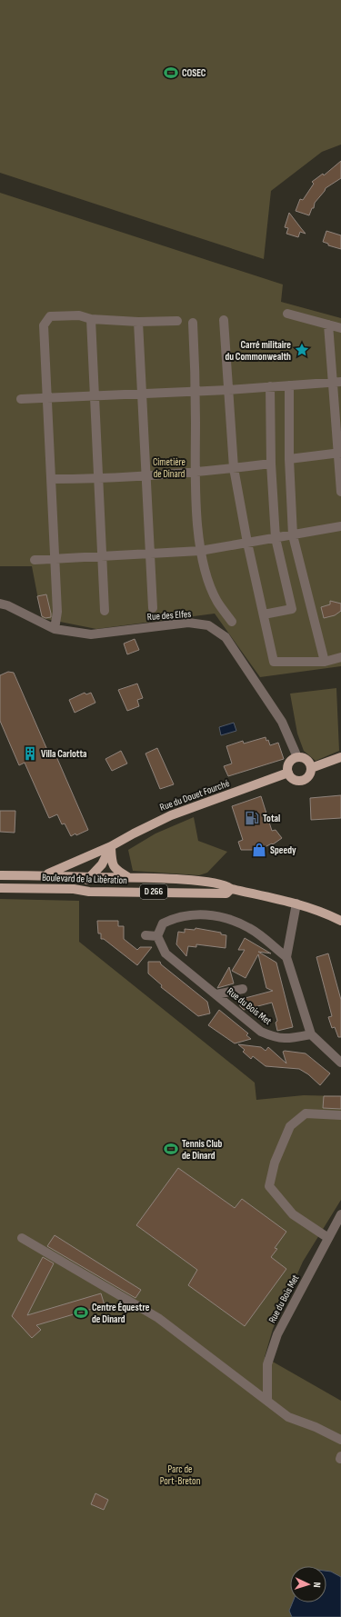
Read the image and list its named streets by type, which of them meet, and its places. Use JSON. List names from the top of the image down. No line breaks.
{"streets":{"main road":["Rue du Douet Fourché","Boulevard de la Libération","D 266"],"street":["Rue des Elfes","Rue du Bois Met"]},"crossings":[["Rue des Elfes","Rue du Douet Fourché"],["Rue du Douet Fourché","Boulevard de la Libération"]],"parks":["Cimetière de Dinard","Parc de Port-Breton"],"places":{"sports":["COSEC","Tennis Club de Dinard","Centre Équestre de Dinard"],"place":["Carré militaire du Commonwealth"],"building":["Villa Carlotta"],"fuel station":["Total"],"shop":["Speedy"]},"north":"right"}
